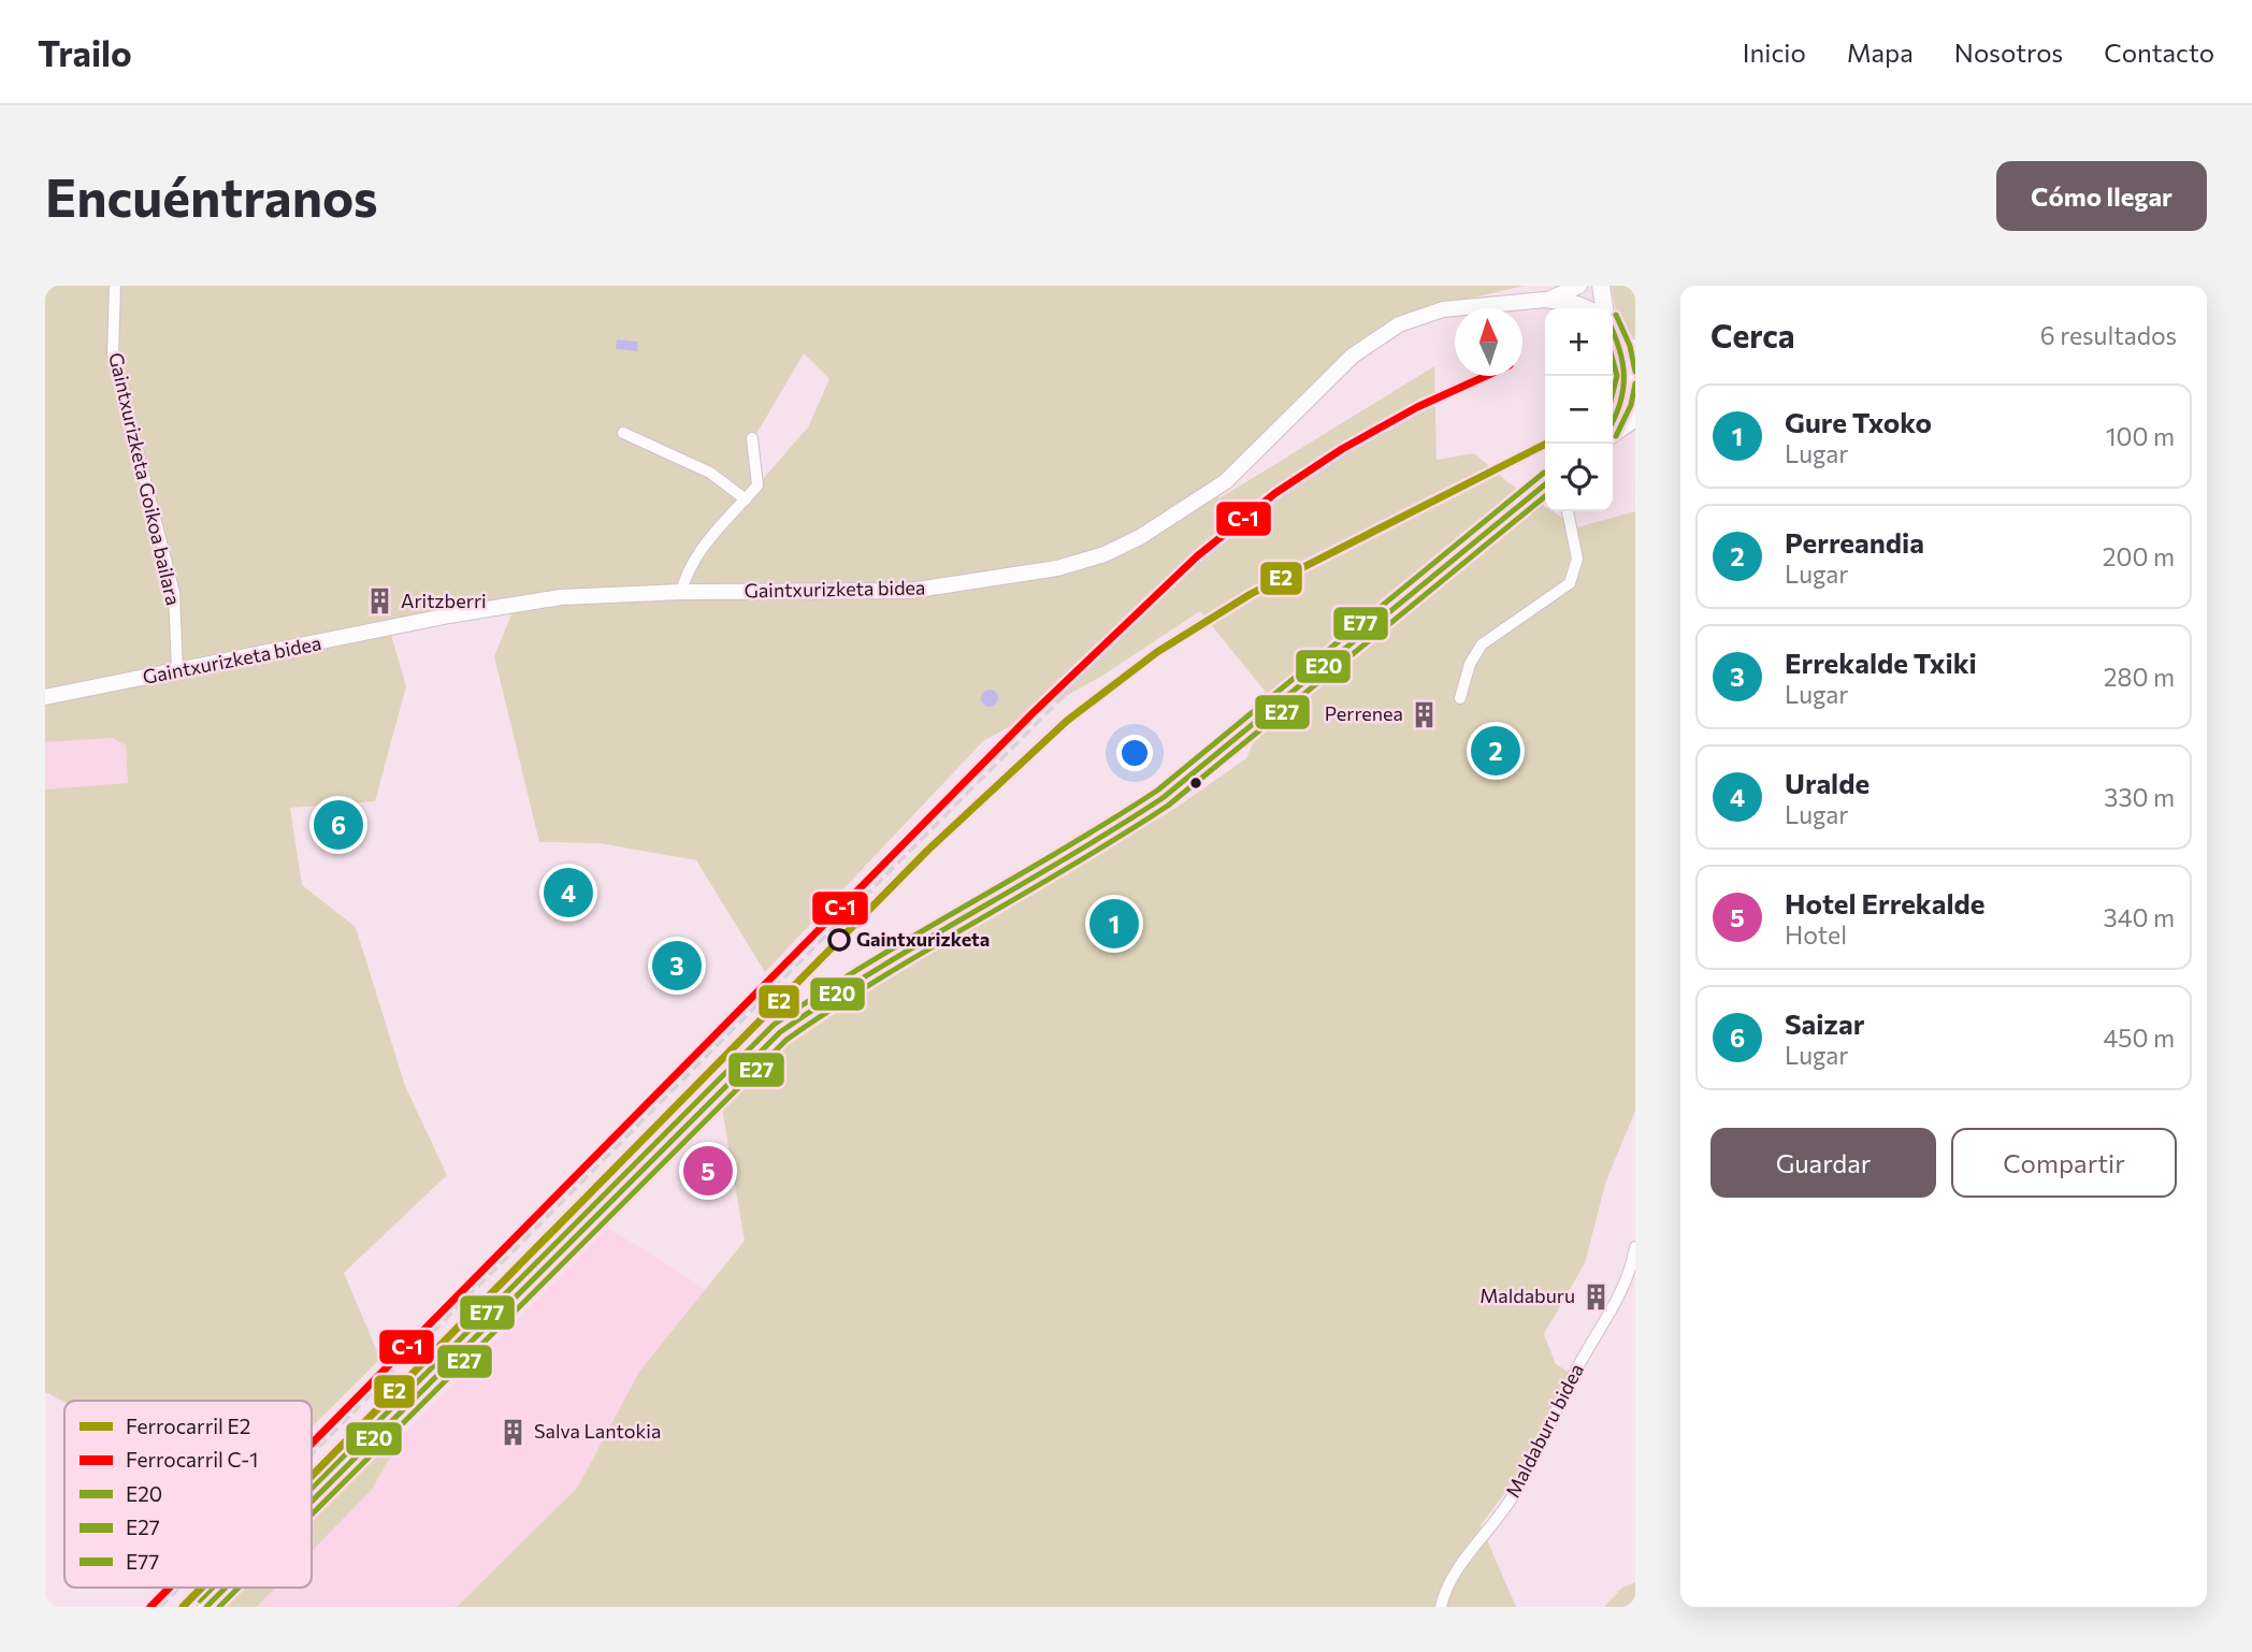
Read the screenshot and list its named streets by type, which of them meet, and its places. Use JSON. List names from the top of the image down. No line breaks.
{"streets":{"main road":["Gaintxurizketa bidea"],"street":["Gaintxurizketa Goikoa bailara","Maldaburu bidea"]},"crossings":[["Gaintxurizketa Goikoa bailara","Gaintxurizketa bidea"]],"places":{"building":["Aritzberri","Perrenea","Maldaburu","Salva Lantokia"],"other":["Gaintxurizketa"]},"lines":["transit line E77","transit line E20","transit line E27","rail line C-1","rail line E2"],"legend":["Ferrocarril E2","Ferrocarril C-1","E20","E27","E77"],"north":"top","page":{"header":"Trailo","nav":["Inicio","Mapa","Nosotros","Contacto"],"buttons":["Cómo llegar",["Guardar","Compartir"]],"title":"Encuéntranos","heading":["Cerca","6 resultados"],"map_buttons":["+","−"],"list":[{"mark":"1","name":"Gure Txoko","note":"Lugar","value":"100 m"},{"mark":"2","name":"Perreandia","note":"Lugar","value":"200 m"},{"mark":"3","name":"Errekalde Txiki","note":"Lugar","value":"280 m"},{"mark":"4","name":"Uralde","note":"Lugar","value":"330 m"},{"mark":"5","name":"Hotel Errekalde","note":"Hotel","value":"340 m"},{"mark":"6","name":"Saizar","note":"Lugar","value":"450 m"}],"pins":["2","6","4","1","3","5"]}}
